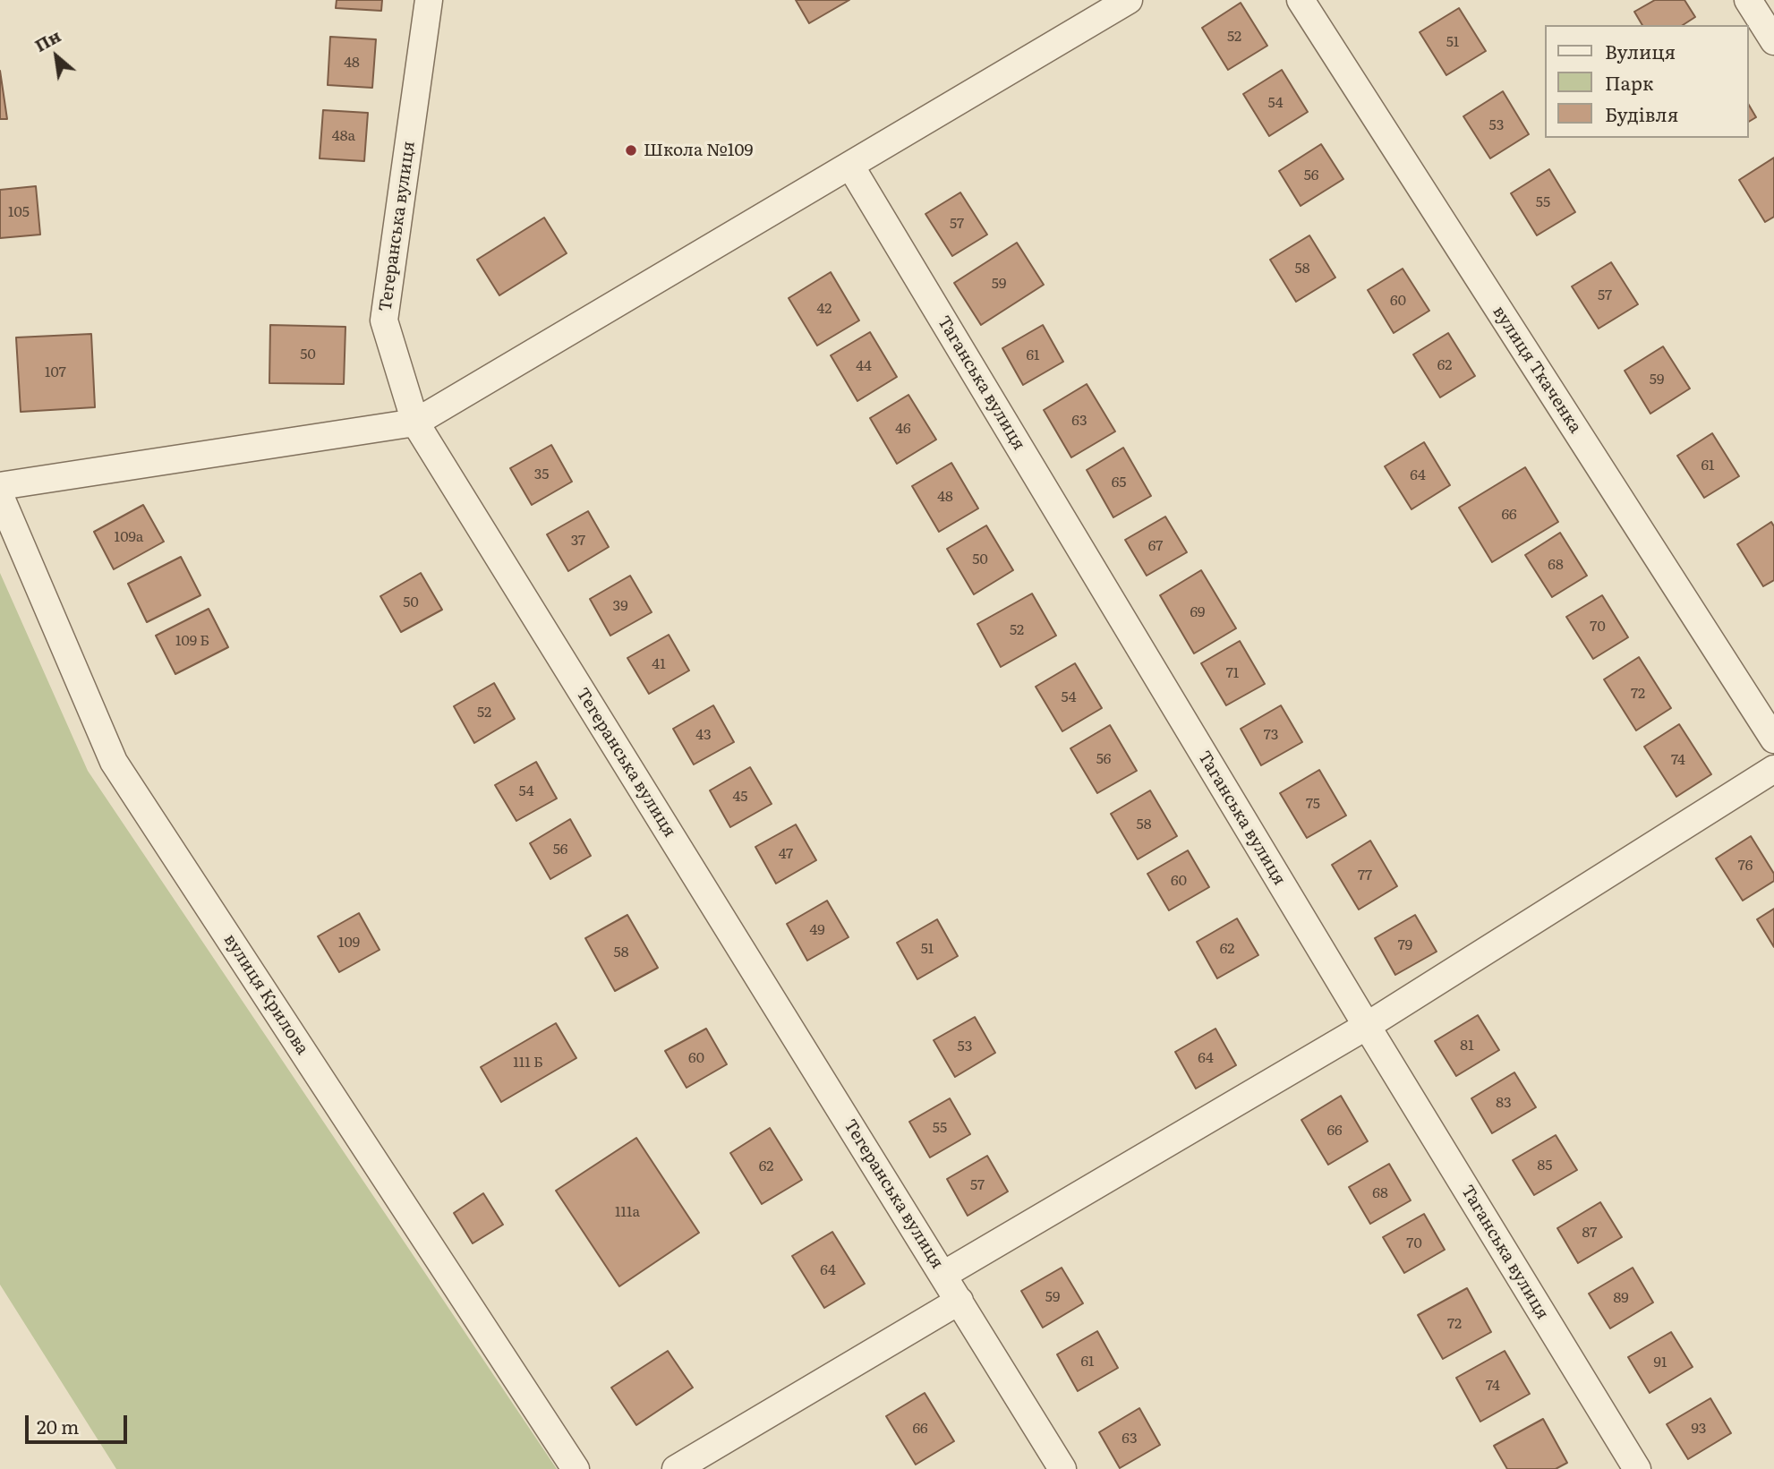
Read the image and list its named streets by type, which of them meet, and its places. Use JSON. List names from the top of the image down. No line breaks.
{"streets":{"street":["Тегеранська вулиця","вулиця Ткаченка","Таганська вулиця","вулиця Крилова"]},"places":["Школа №109"],"house_numbers":["52","51","48","54","53","48а","56","55","105","57","58","59","57","60","42","50","61","62","44","107","59","63","46","61","35","64","65","48","66","109а","37","67","50","68","50","39","69","70","52","109 Б","41","71","72","54","52","43","73","56","74","54","45","75","58","56","47","76","77","60","49","109","79","51","62","58","81","53","60","64","111 Б","83","55","66","85","62","57","68","111а","87","70","64","59","89","72","61","91","74","66","93","63"],"legend":["Вулиця","Парк","Будівля"],"scale_bar":"20 m","north":"top left"}
